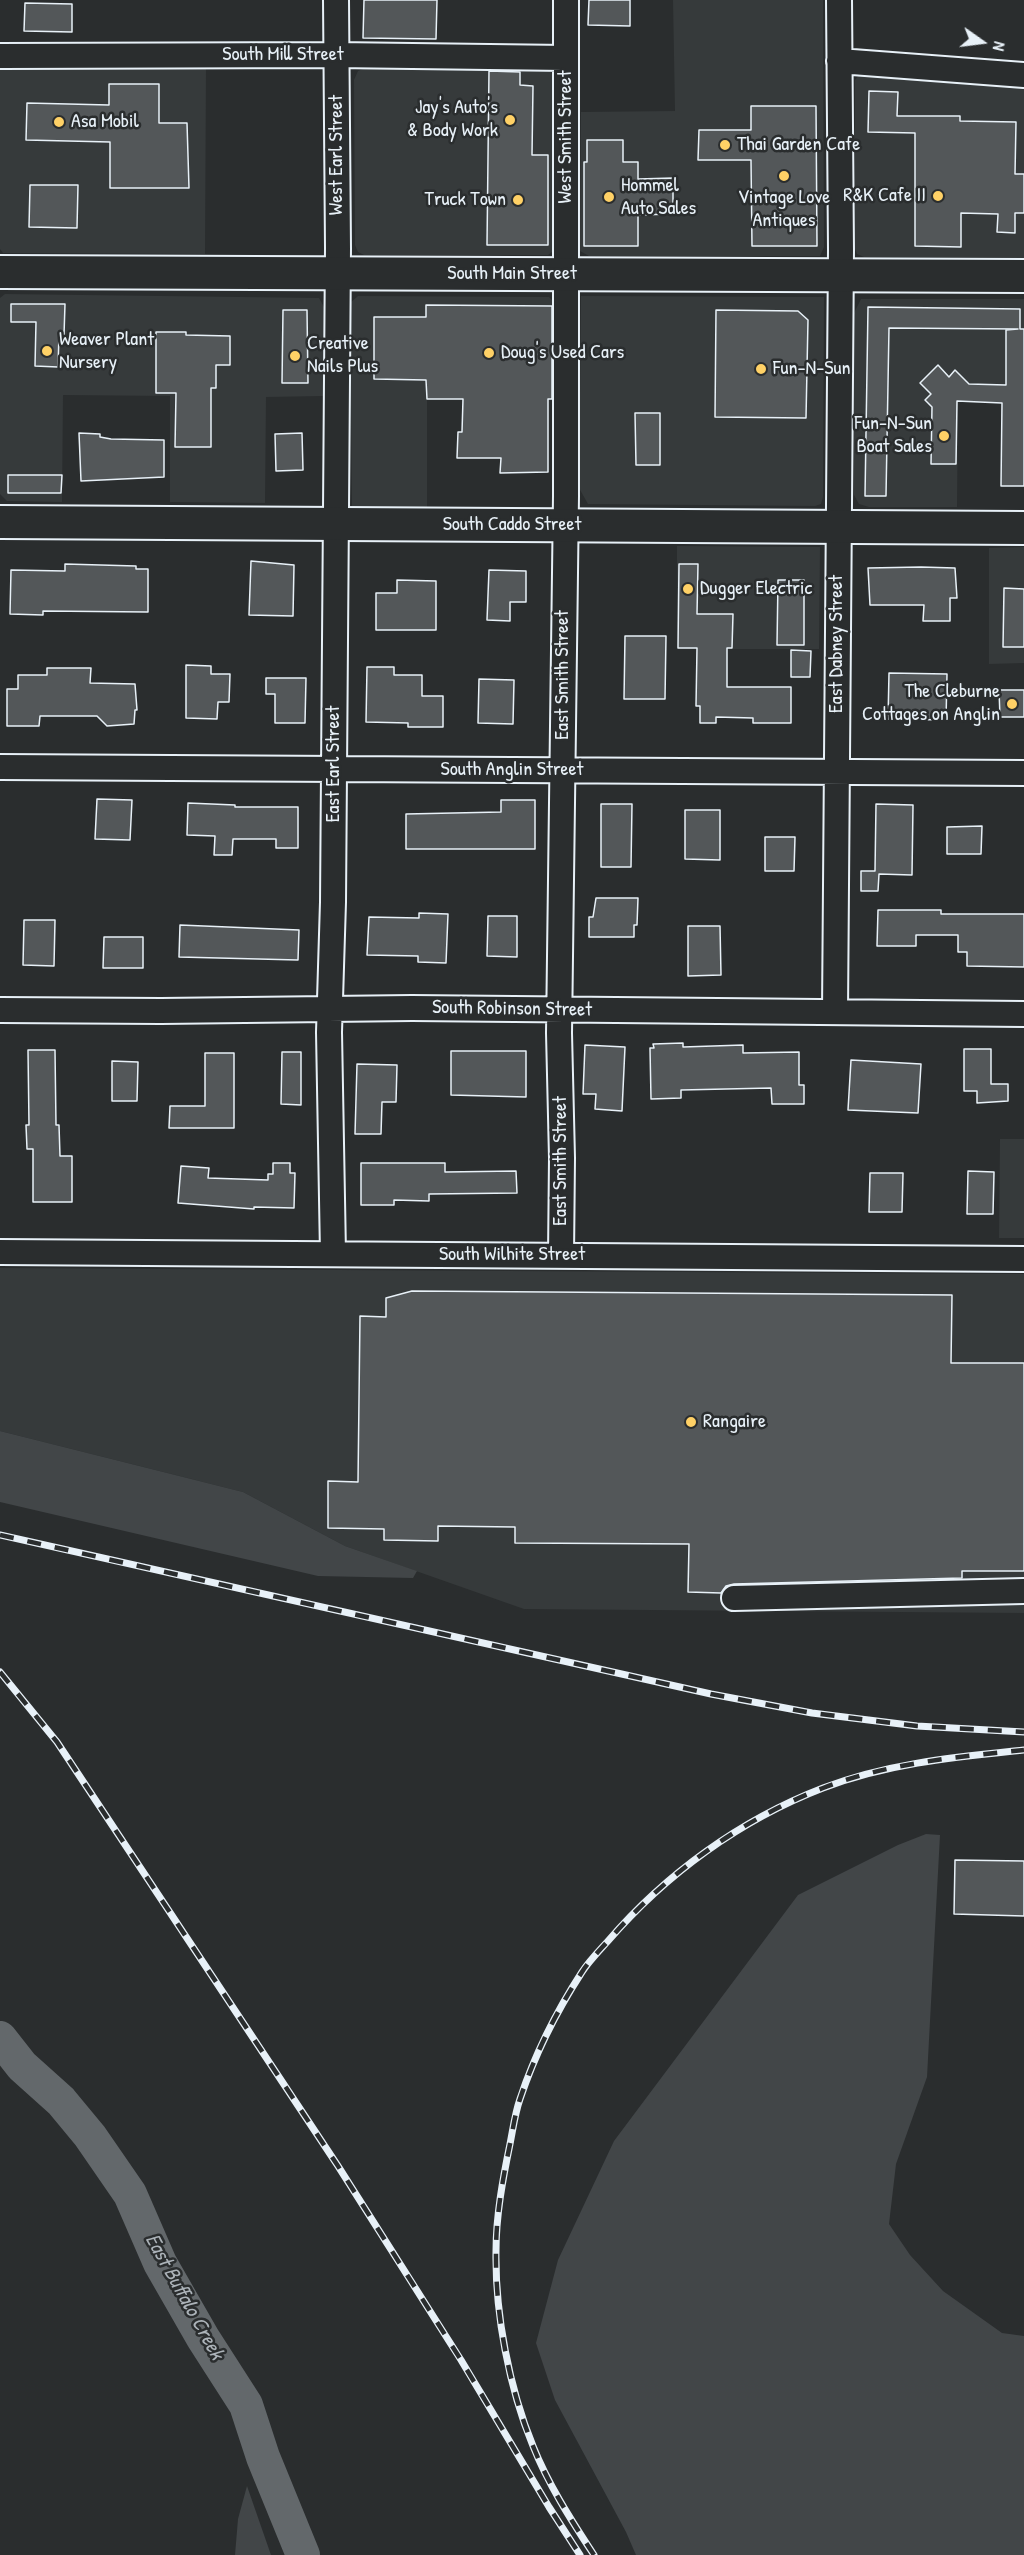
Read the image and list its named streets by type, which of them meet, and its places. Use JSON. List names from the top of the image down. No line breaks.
{"streets":{"main road":["South Main Street","South Caddo Street"],"street":["South Mill Street","West Smith Street","West Earl Street","East Dabney Street","East Smith Street","East Earl Street","South Anglin Street","South Robinson Street","South Wilhite Street"]},"crossings":[["South Mill Street","West Smith Street"],["South Mill Street","West Earl Street"],["West Smith Street","South Main Street"],["West Smith Street","East Smith Street"],["West Earl Street","South Main Street"],["West Earl Street","East Earl Street"],["South Main Street","East Dabney Street"],["South Main Street","East Smith Street"],["South Main Street","East Earl Street"],["South Caddo Street","East Dabney Street"],["South Caddo Street","East Smith Street"],["South Caddo Street","East Earl Street"],["East Dabney Street","South Anglin Street"],["East Dabney Street","South Robinson Street"],["East Smith Street","South Anglin Street"],["East Smith Street","South Robinson Street"],["East Smith Street","South Wilhite Street"],["East Earl Street","South Anglin Street"],["East Earl Street","South Robinson Street"],["East Earl Street","South Wilhite Street"]],"water":["East Buffalo Creek"],"places":["Jay's Auto's & Body Work","Asa Mobil","Thai Garden Cafe","Vintage Love Antiques","R&K Cafe II","Hommel Auto Sales","Truck Town","Weaver Plant Nursery","Doug's Used Cars","Creative Nails Plus","Fun-N-Sun","Fun-N-Sun Boat Sales","Dugger Electric","The Cleburne Cottages on Anglin","Rangaire"],"north":"right"}
